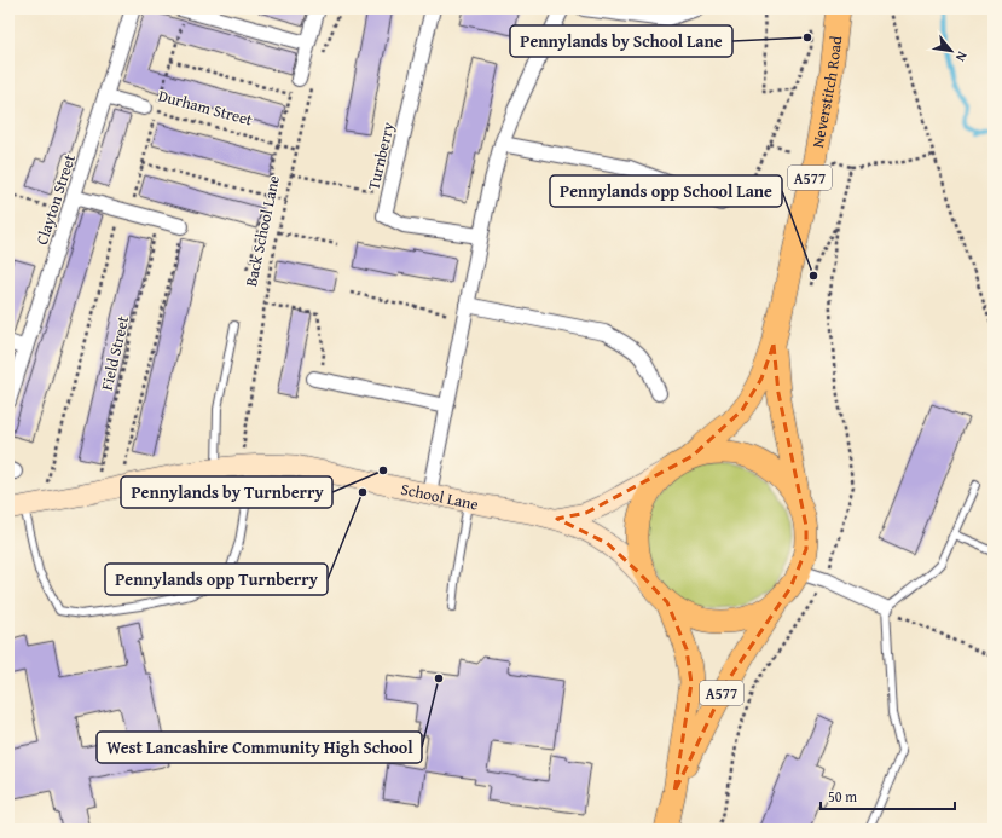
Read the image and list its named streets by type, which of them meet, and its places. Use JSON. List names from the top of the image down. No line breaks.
{"streets":{"main road":["Neverstitch Road","A577"],"street":["Durham Street","Turnberry","Clayton Street","School Lane"],"path":["Back School Lane","Field Street"]},"crossings":[["Neverstitch Road","A577"],["Neverstitch Road","School Lane"],["Durham Street","Clayton Street"],["Durham Street","Back School Lane"],["A577","School Lane"],["Back School Lane","School Lane"],["Field Street","School Lane"]],"places":["Pennylands by School Lane","Pennylands opp School Lane","Pennylands by Turnberry","Pennylands opp Turnberry","West Lancashire Community High School"],"scale_bar":"50 m","north":"bottom right"}
